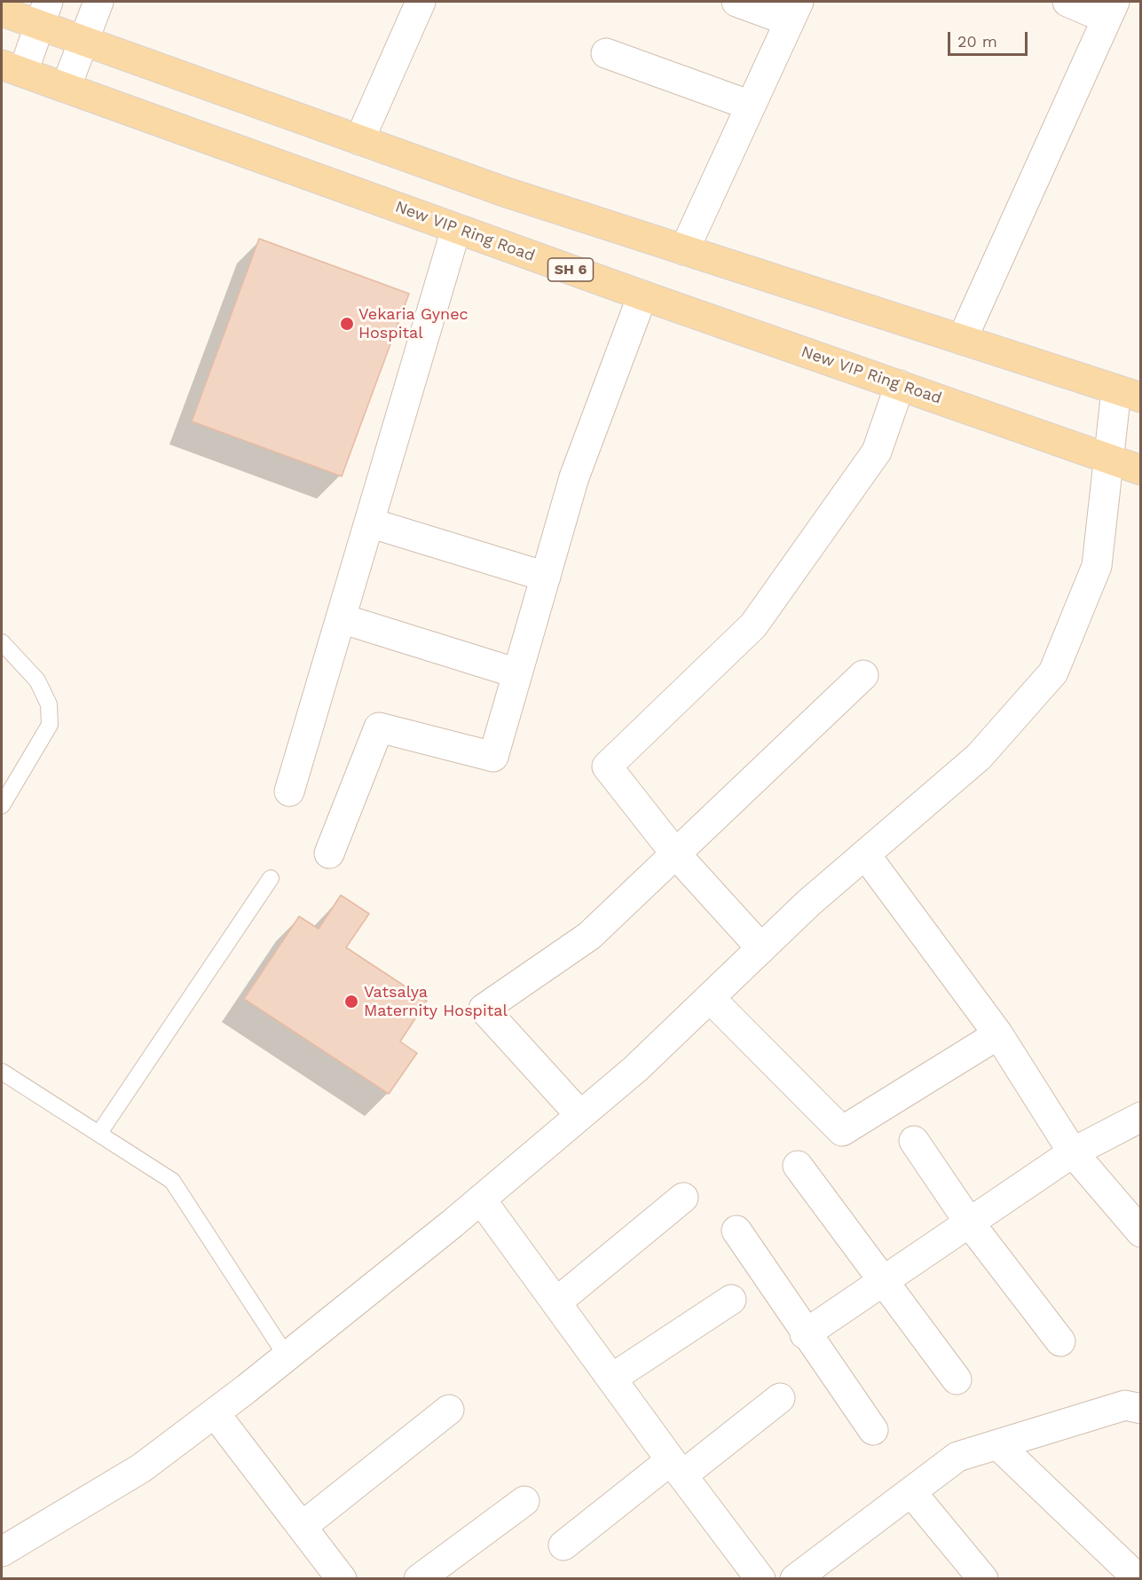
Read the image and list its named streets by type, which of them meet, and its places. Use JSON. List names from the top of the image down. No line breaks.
{"streets":{"main road":["New VIP Ring Road","SH 6"]},"places":["Vekaria Gynec Hospital","Vatsalya Maternity Hospital"],"scale_bar":"20 m"}
